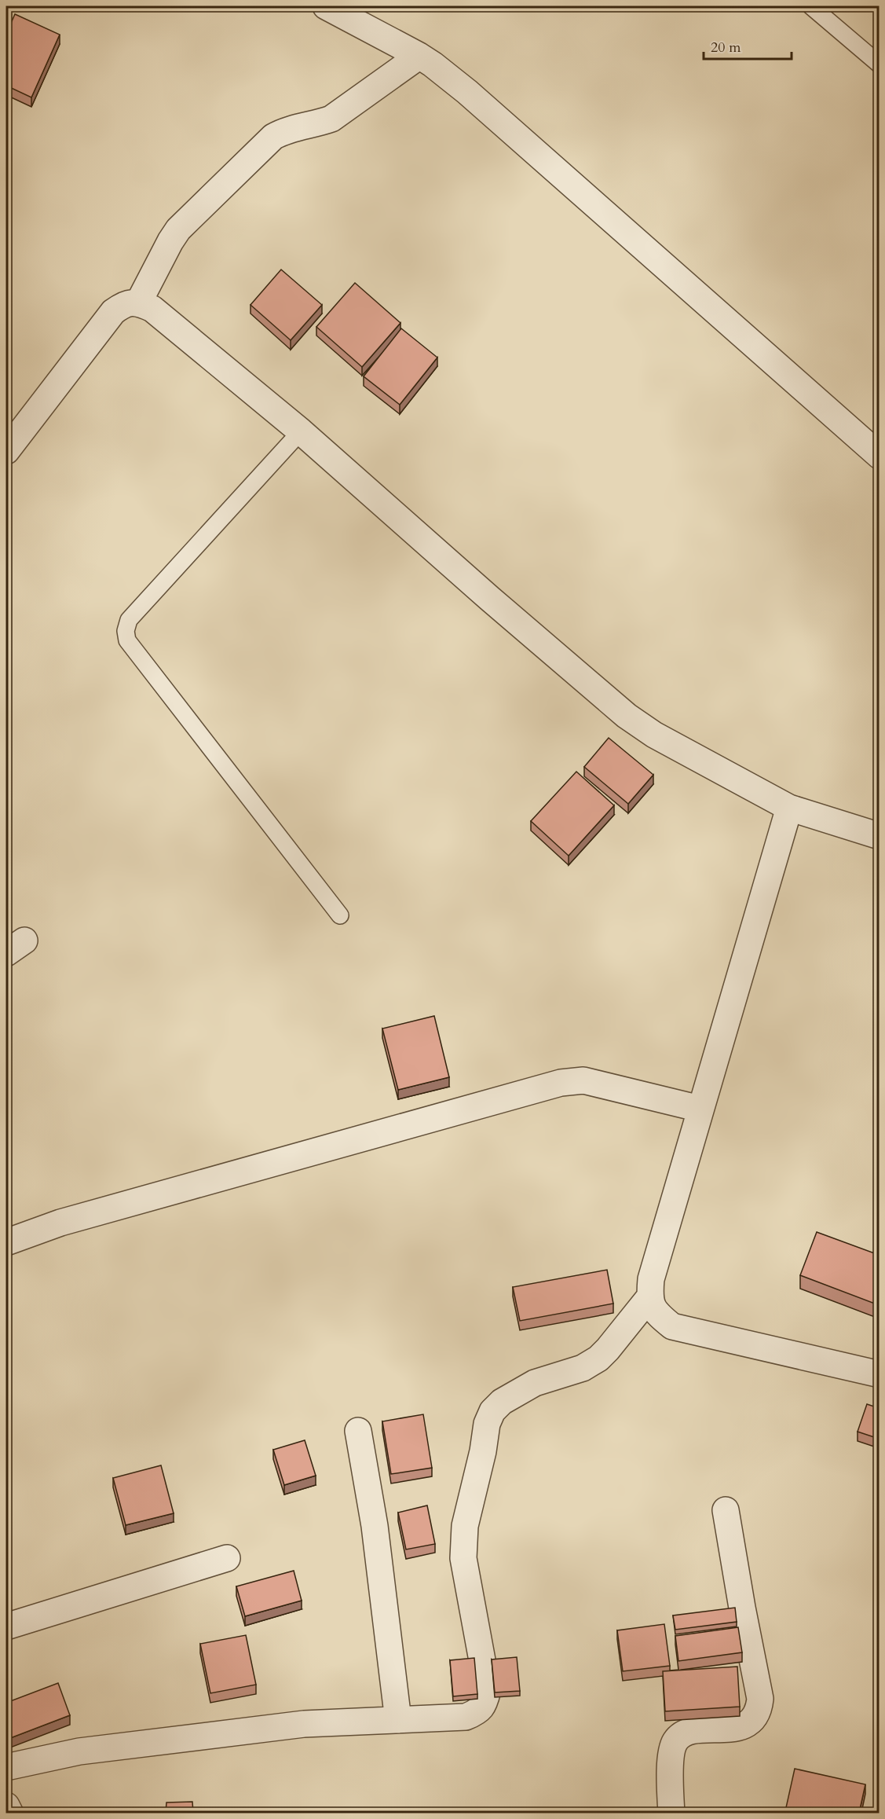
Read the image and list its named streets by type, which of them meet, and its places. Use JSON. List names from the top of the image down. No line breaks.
{"scale_bar":"20 m"}
